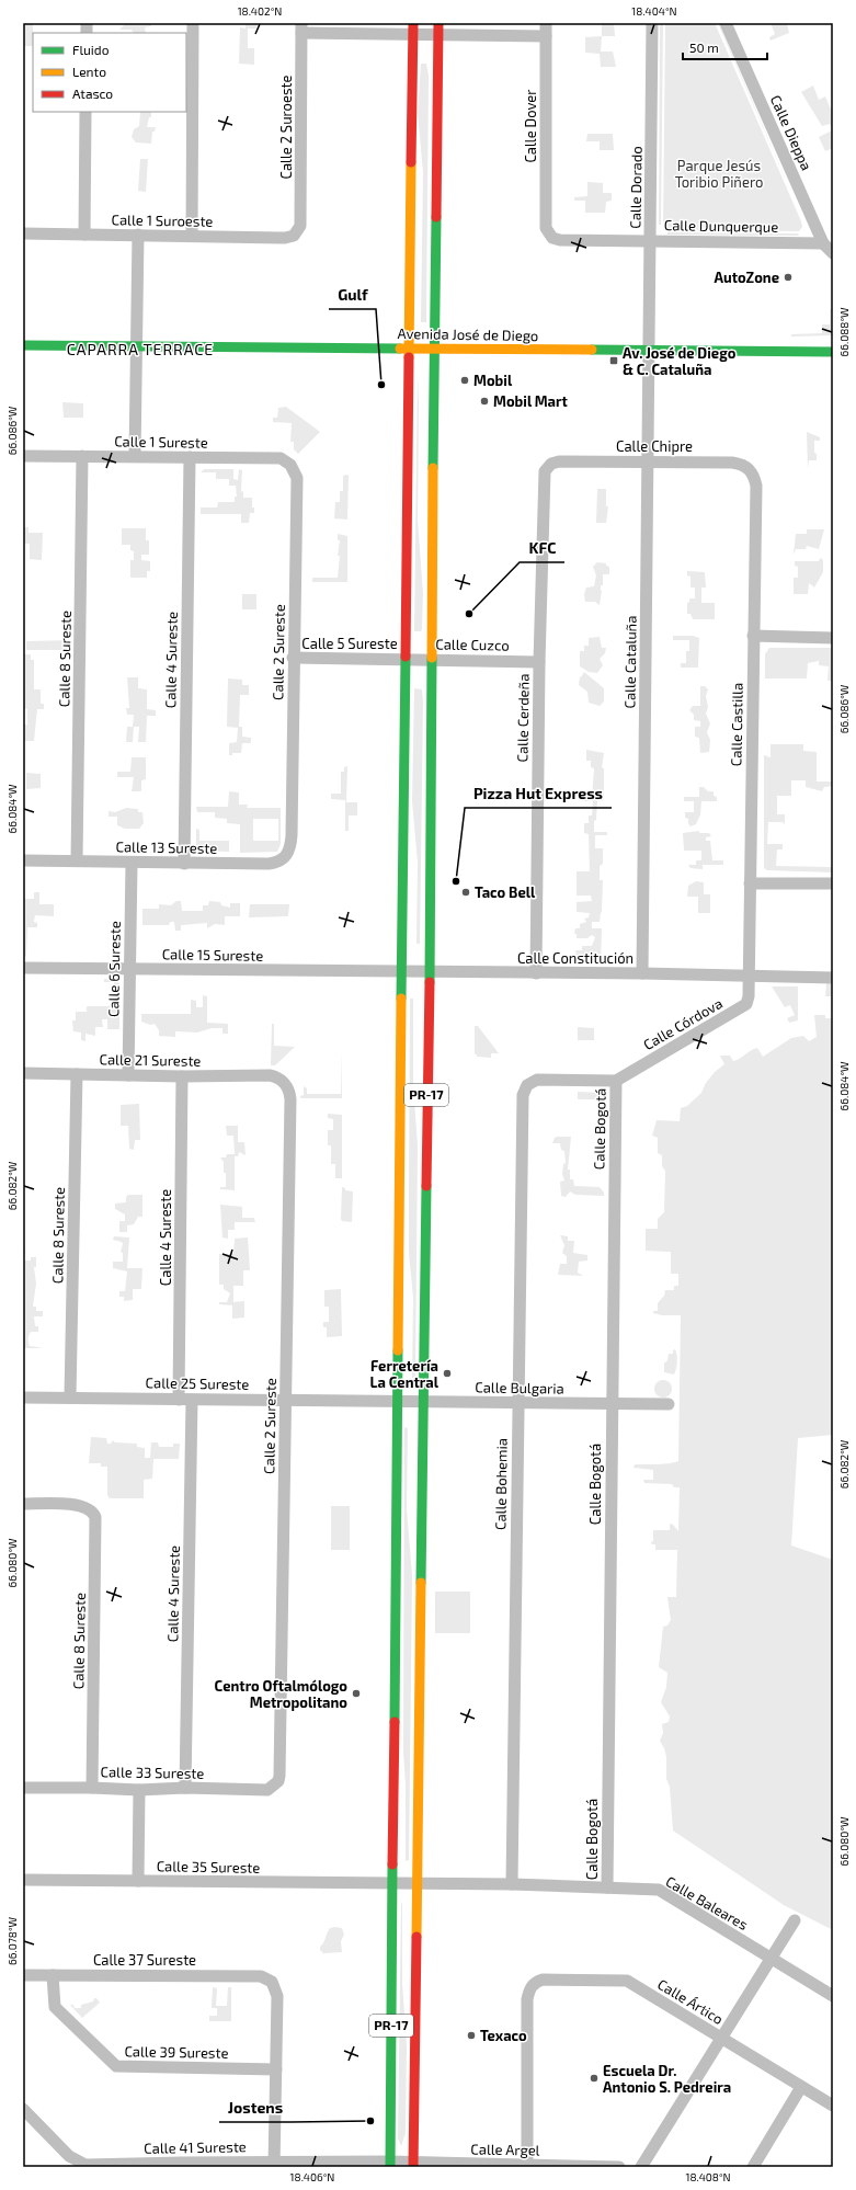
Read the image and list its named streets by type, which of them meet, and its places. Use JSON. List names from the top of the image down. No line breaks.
{"streets":{"main road":["Avenida José de Diego","PR-17"],"street":["Calle Dover","Calle 2 Suroeste","Calle Dieppa","Calle Dorado","Calle 1 Suroeste","Calle Dunquerque","Calle 1 Sureste","Calle Chipre","Calle 5 Sureste","Calle Cuzco","Calle 2 Sureste","Calle 8 Sureste","Calle 4 Sureste","Calle Cataluña","Calle Cerdeña","Calle Castilla","Calle 13 Sureste","Calle 15 Sureste","Calle Constitución","Calle 6 Sureste","Calle Córdova","Calle 21 Sureste","Calle Bogotá","Calle 25 Sureste","Calle Bulgaria","Calle Bohemia","Calle 33 Sureste","Calle 35 Sureste","Calle Baleares","Calle 37 Sureste","Calle Ártico","Calle 39 Sureste","Calle 41 Sureste","Calle Argel"]},"crossings":[["Calle Dover","Calle Dunquerque"],["Calle 2 Suroeste","Calle 1 Suroeste"],["Calle Dieppa","Calle Dunquerque"],["Calle Dorado","Calle Dunquerque"],["Calle Dorado","Avenida José de Diego"],["Calle Dorado","Calle Cataluña"],["Avenida José de Diego","Calle Cataluña"],["Avenida José de Diego","PR-17"],["Calle 1 Sureste","Calle 2 Sureste"],["Calle 1 Sureste","Calle 8 Sureste"],["Calle 1 Sureste","Calle 4 Sureste"],["Calle Chipre","Calle Cataluña"],["Calle Chipre","Calle Cerdeña"],["Calle Chipre","Calle Castilla"],["Calle 5 Sureste","Calle Cuzco"],["Calle 5 Sureste","Calle 2 Sureste"],["Calle 5 Sureste","PR-17"],["Calle Cuzco","Calle Cerdeña"],["Calle Cuzco","PR-17"],["Calle 2 Sureste","Calle 13 Sureste"],["Calle 2 Sureste","Calle 21 Sureste"],["Calle 2 Sureste","Calle 25 Sureste"],["Calle 2 Sureste","Calle 33 Sureste"],["Calle 8 Sureste","Calle 13 Sureste"],["Calle 8 Sureste","Calle 21 Sureste"],["Calle 8 Sureste","Calle 25 Sureste"],["Calle 8 Sureste","Calle 33 Sureste"],["Calle 4 Sureste","Calle 13 Sureste"],["Calle 4 Sureste","Calle 21 Sureste"],["Calle 4 Sureste","Calle 25 Sureste"],["Calle 4 Sureste","Calle 33 Sureste"],["Calle Cataluña","Calle Constitución"],["Calle Cerdeña","Calle Constitución"],["Calle Castilla","Calle Constitución"],["Calle Castilla","Calle Córdova"],["Calle 13 Sureste","Calle 6 Sureste"],["Calle 15 Sureste","Calle Constitución"],["Calle 15 Sureste","Calle 6 Sureste"],["Calle 15 Sureste","PR-17"],["Calle Constitución","Calle Córdova"],["Calle Constitución","PR-17"],["Calle 6 Sureste","Calle 21 Sureste"],["Calle Córdova","Calle Bogotá"],["Calle Córdova","Calle Bohemia"],["PR-17","Calle 25 Sureste"],["PR-17","Calle Bulgaria"],["PR-17","Calle 35 Sureste"],["PR-17","Calle Baleares"],["PR-17","Calle 41 Sureste"],["PR-17","Calle Argel"],["Calle Bogotá","Calle Bulgaria"],["Calle Bogotá","Calle Bohemia"],["Calle Bogotá","Calle Baleares"],["Calle 25 Sureste","Calle Bulgaria"],["Calle Bulgaria","Calle Bohemia"],["Calle Bohemia","Calle Baleares"],["Calle 35 Sureste","Calle Baleares"],["Calle 37 Sureste","Calle 39 Sureste"],["Calle Ártico","Calle Argel"],["Calle 41 Sureste","Calle Argel"]],"districts":["CAPARRA TERRACE"],"parks":["Parque Jesús Toribio Piñero"],"places":{"other":["AutoZone","Mobil","Gulf","Mobil Mart","KFC","Pizza Hut Express","Taco Bell","Ferretería La Central","Centro Oftalmólogo Metropolitano","Texaco","Escuela Dr. Antonio S. Pedreira","Jostens"],"transit":["Av. José de Diego & C. Cataluña"]},"legend":["Fluido","Lento","Atasco"],"scale_bar":"50 m","coordinates":["18.402°N","18.404°N","66.088°W","66.086°W","66.084°W","66.082°W","66.080°W","66.078°W","18.406°N","18.408°N"]}
